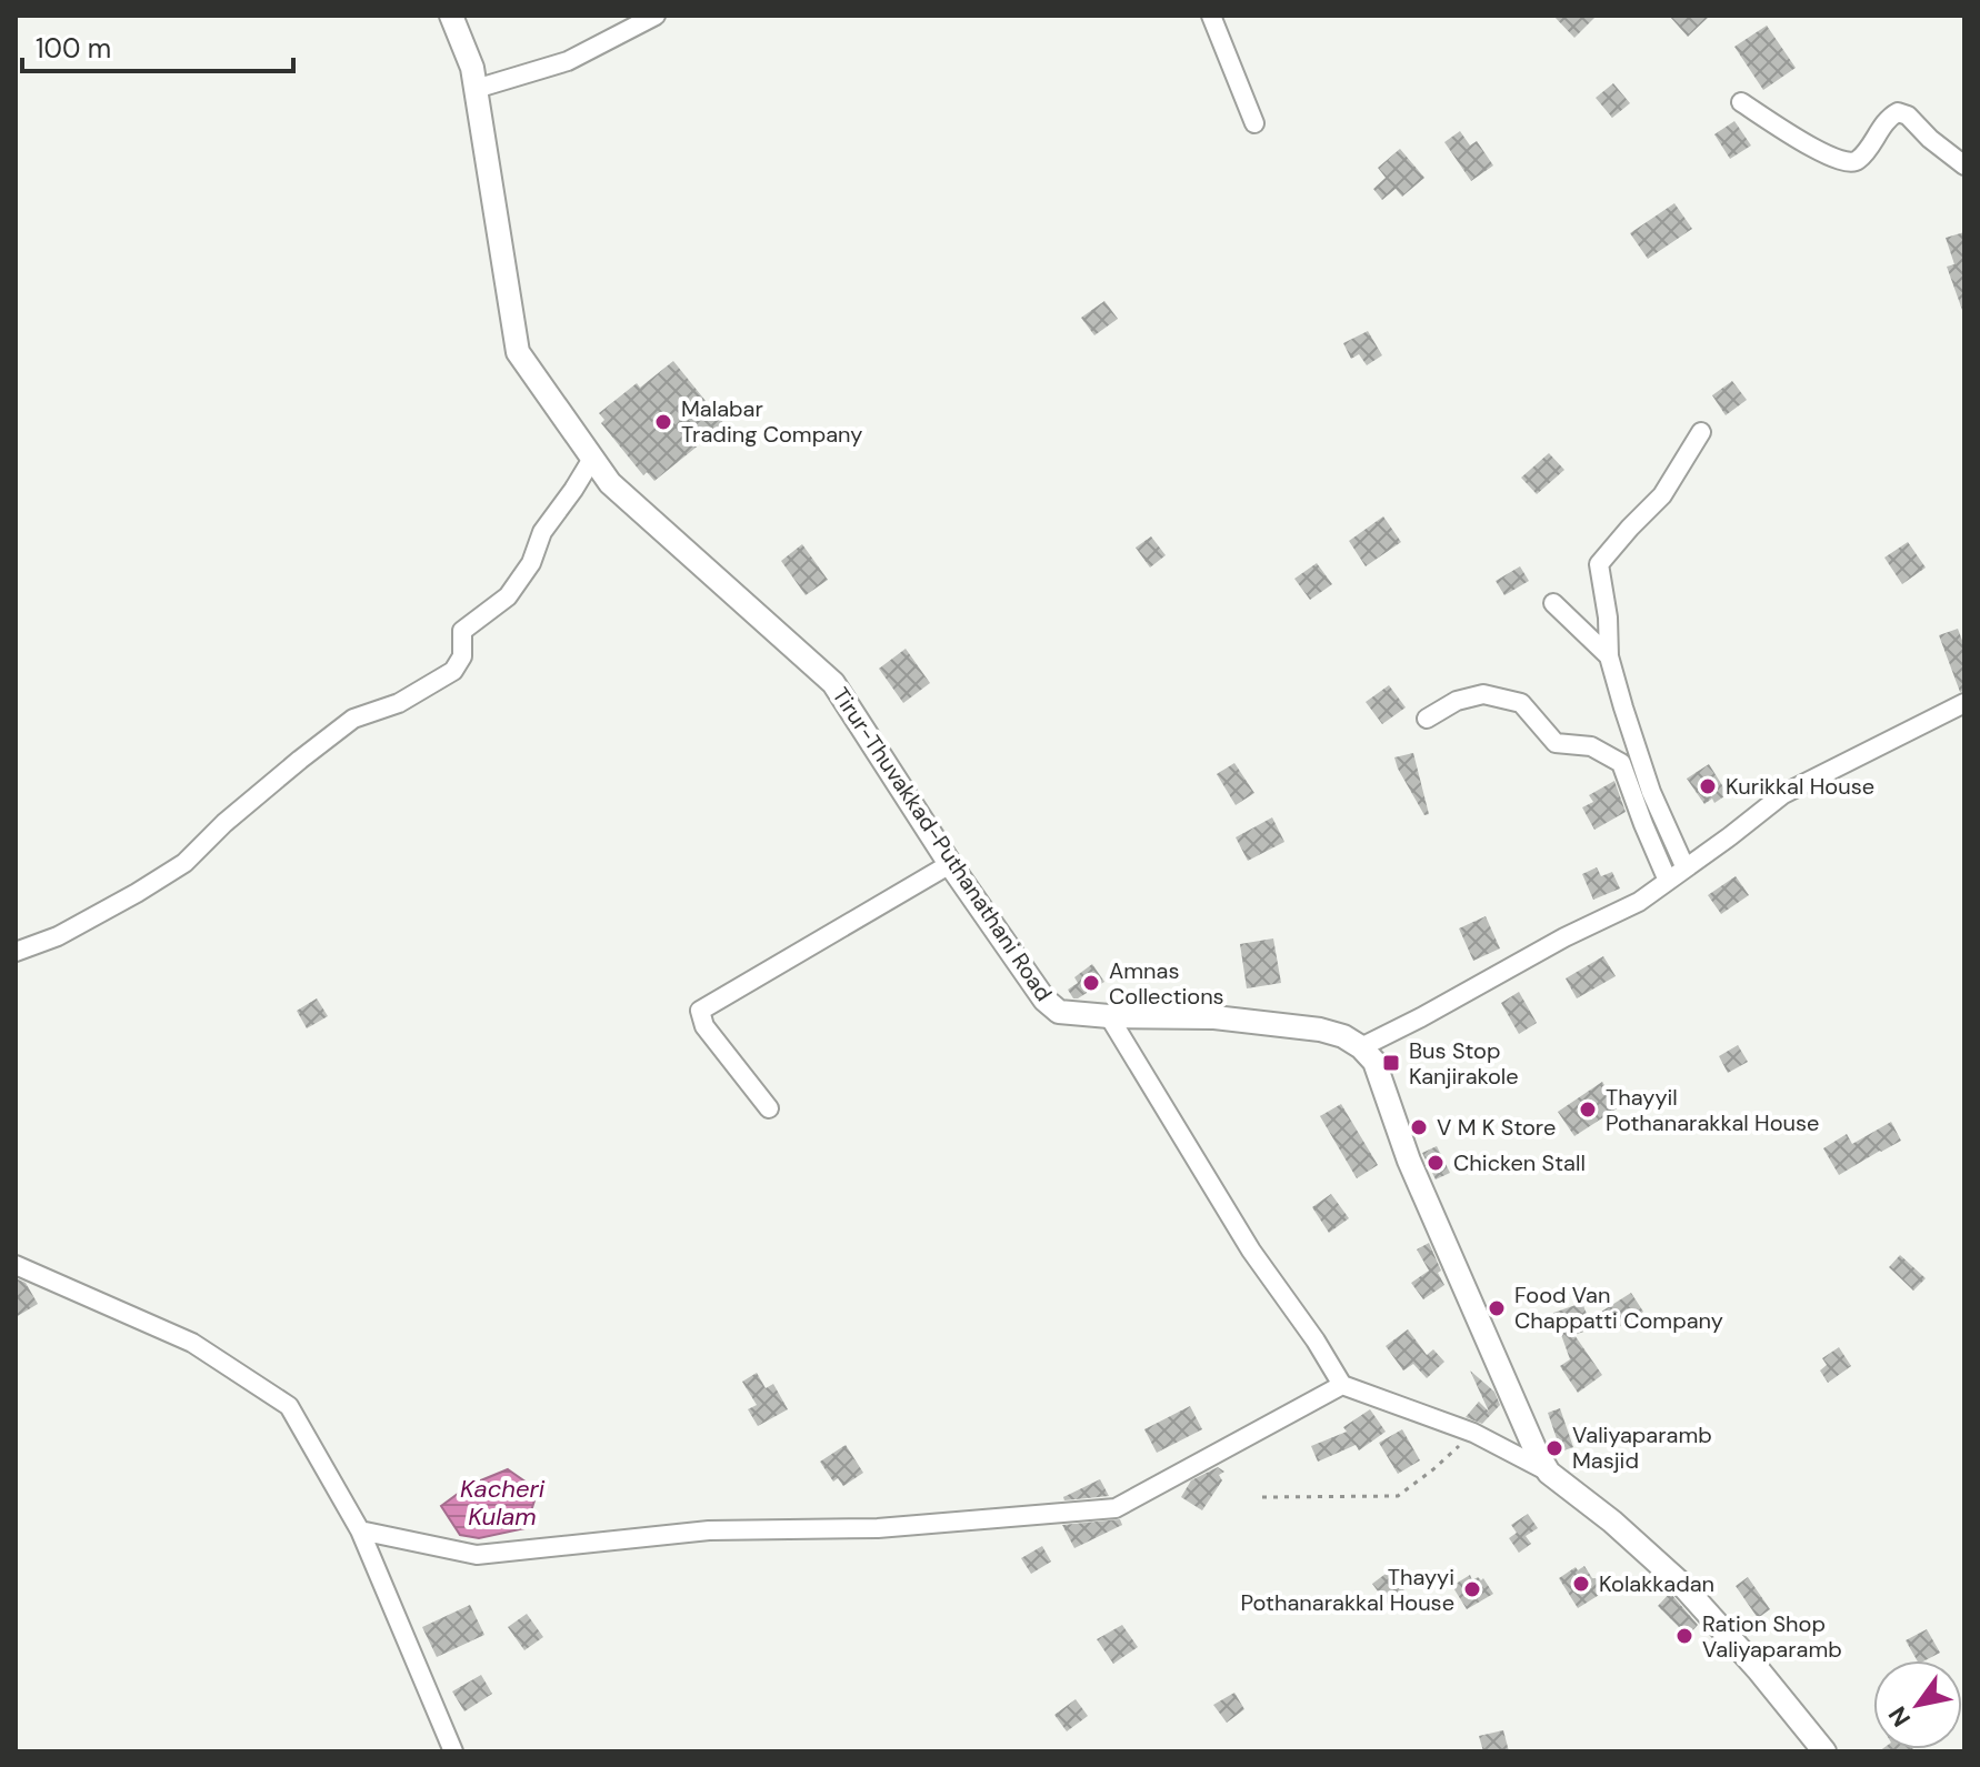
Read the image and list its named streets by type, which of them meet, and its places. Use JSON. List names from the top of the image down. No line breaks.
{"streets":{"main road":["Tirur-Thuvakkad-Puthanathani Road"]},"water":["Kacheri Kulam"],"places":{"other":["Malabar Trading Company","Kurikkal House","Amnas Collections","Thayyil Pothanarakkal House","V M K Store","Chicken Stall","Food Van Chappatti Company","Valiyaparamb Masjid","Kolakkadan","Thayyi Pothanarakkal House","Ration Shop Valiyaparamb"],"transit":["Bus Stop Kanjirakole"]},"scale_bar":"100 m","north":"bottom left"}
